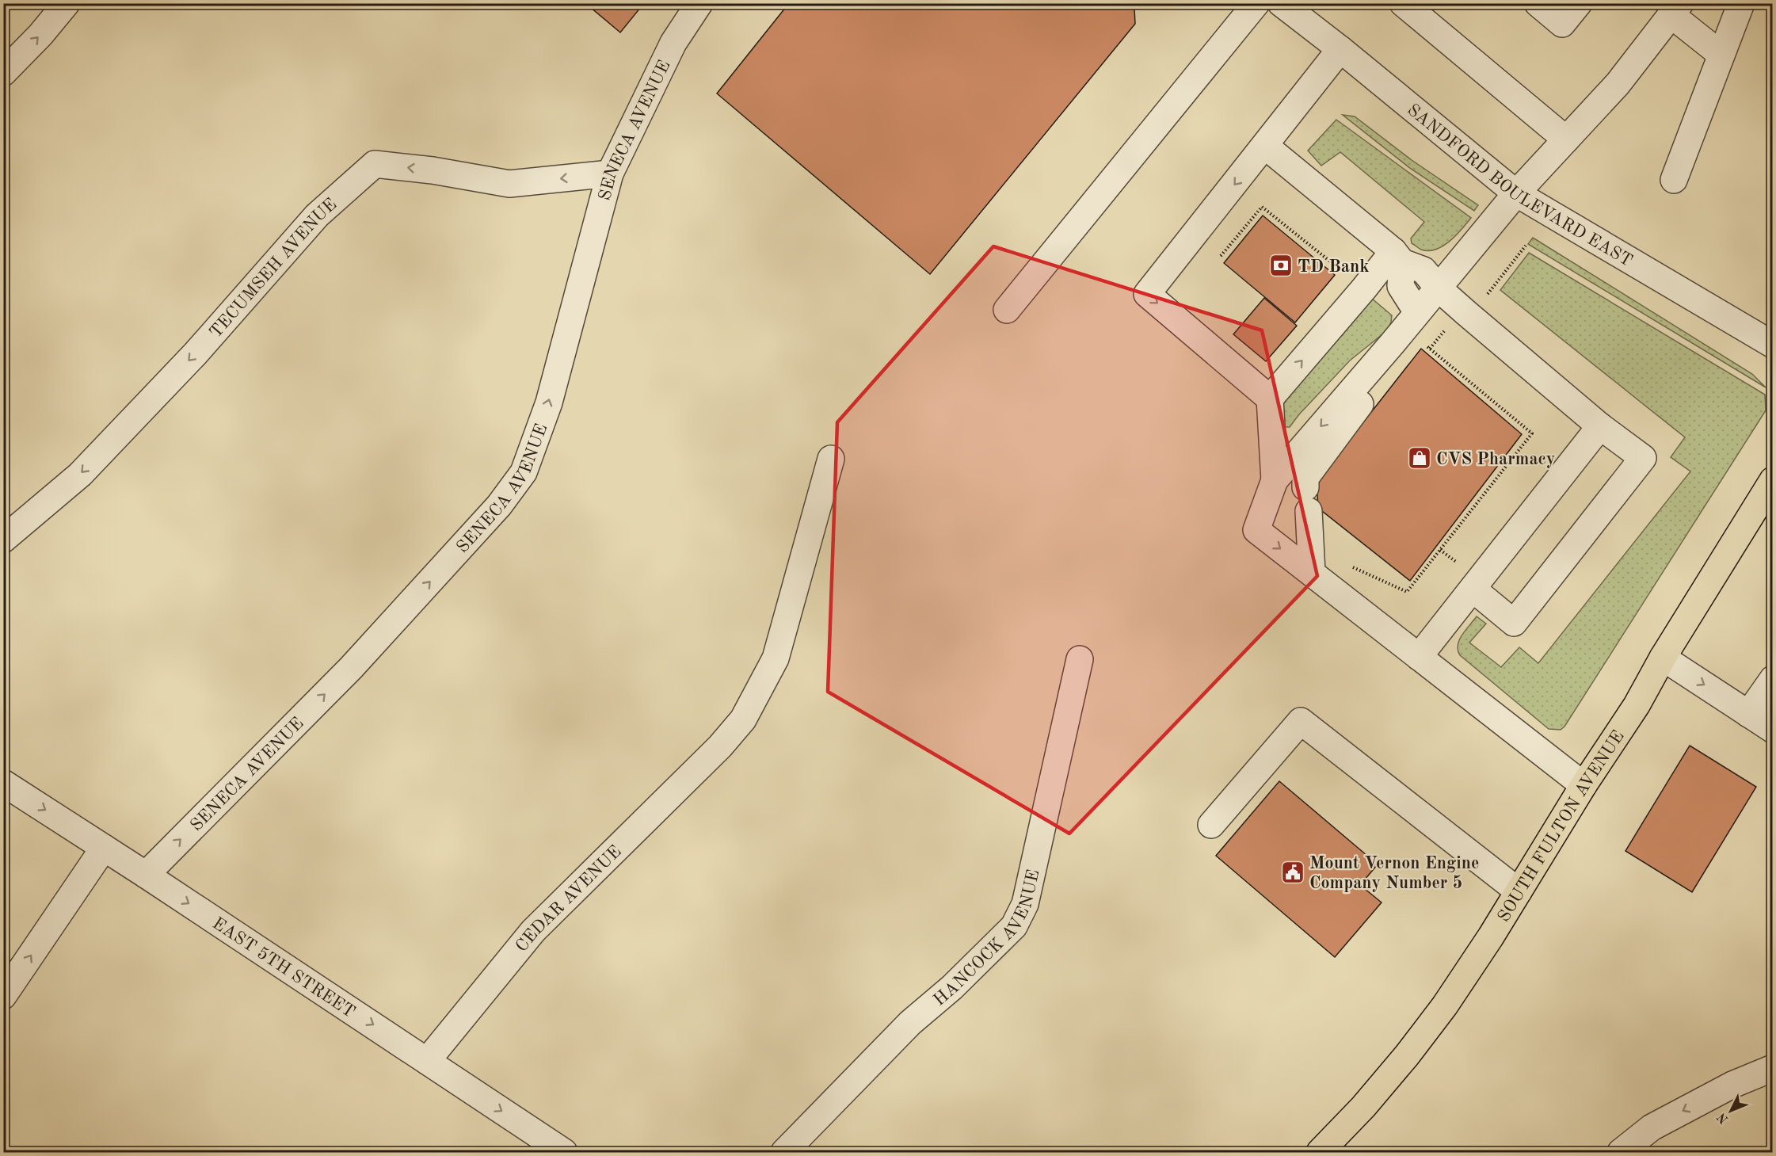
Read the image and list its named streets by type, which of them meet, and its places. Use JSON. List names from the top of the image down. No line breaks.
{"streets":{"main road":["SOUTH FULTON AVENUE"],"street":["SENECA AVENUE","SANDFORD BOULEVARD EAST","TECUMSEH AVENUE","CEDAR AVENUE","HANCOCK AVENUE","EAST 5TH STREET"]},"crossings":[["SENECA AVENUE","TECUMSEH AVENUE"],["SENECA AVENUE","EAST 5TH STREET"],["CEDAR AVENUE","EAST 5TH STREET"]],"one_way":["SENECA AVENUE","TECUMSEH AVENUE","EAST 5TH STREET"],"places":{"bank":["TD Bank"],"shop":["CVS Pharmacy"],"public building":["Mount Vernon Engine Company Number 5"]},"north":"bottom left"}
